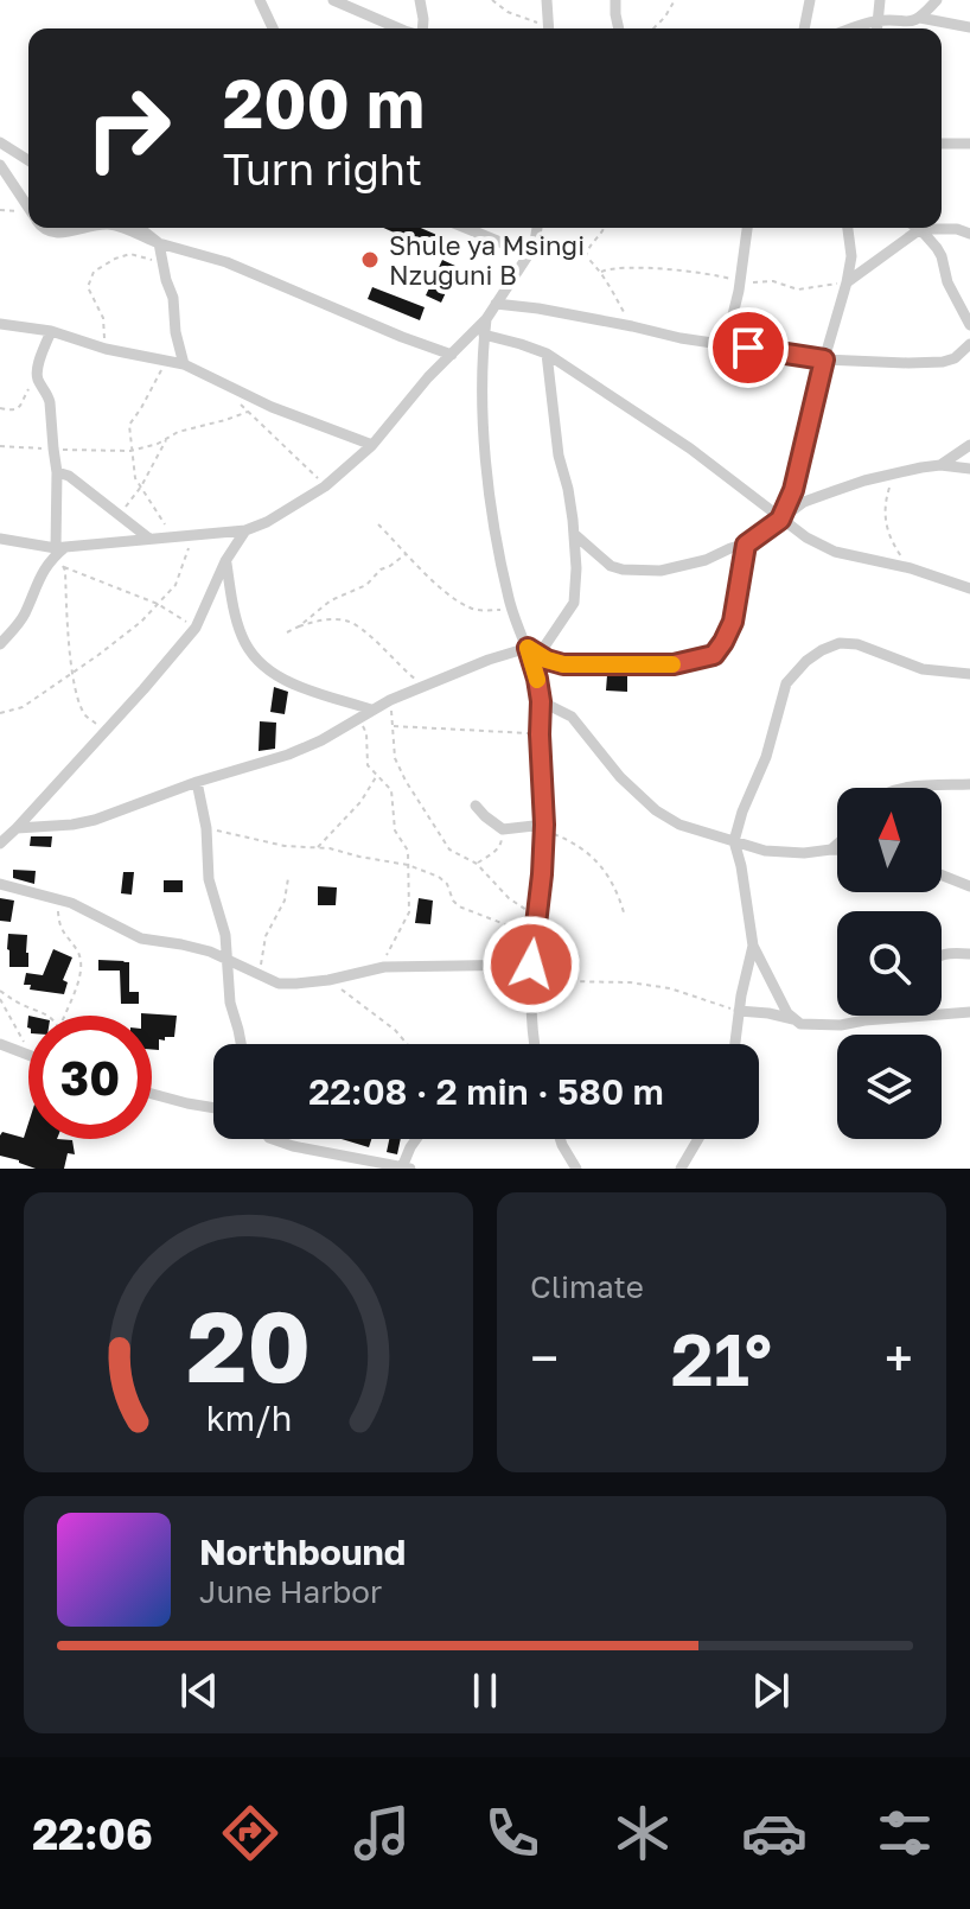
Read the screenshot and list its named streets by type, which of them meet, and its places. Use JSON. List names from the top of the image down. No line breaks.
{"places":["Shule ya Msingi Nzuguni B"],"north":"top","page":{"turn":["200 m","Turn right"],"limit":"30","trip":"22:08 · 2 min · 580 m","tile":"Climate","heat":["−","21°","+"],"song":["Northbound","June Harbor"],"tabs":"22:06","gauge":["20","km/h"]}}
